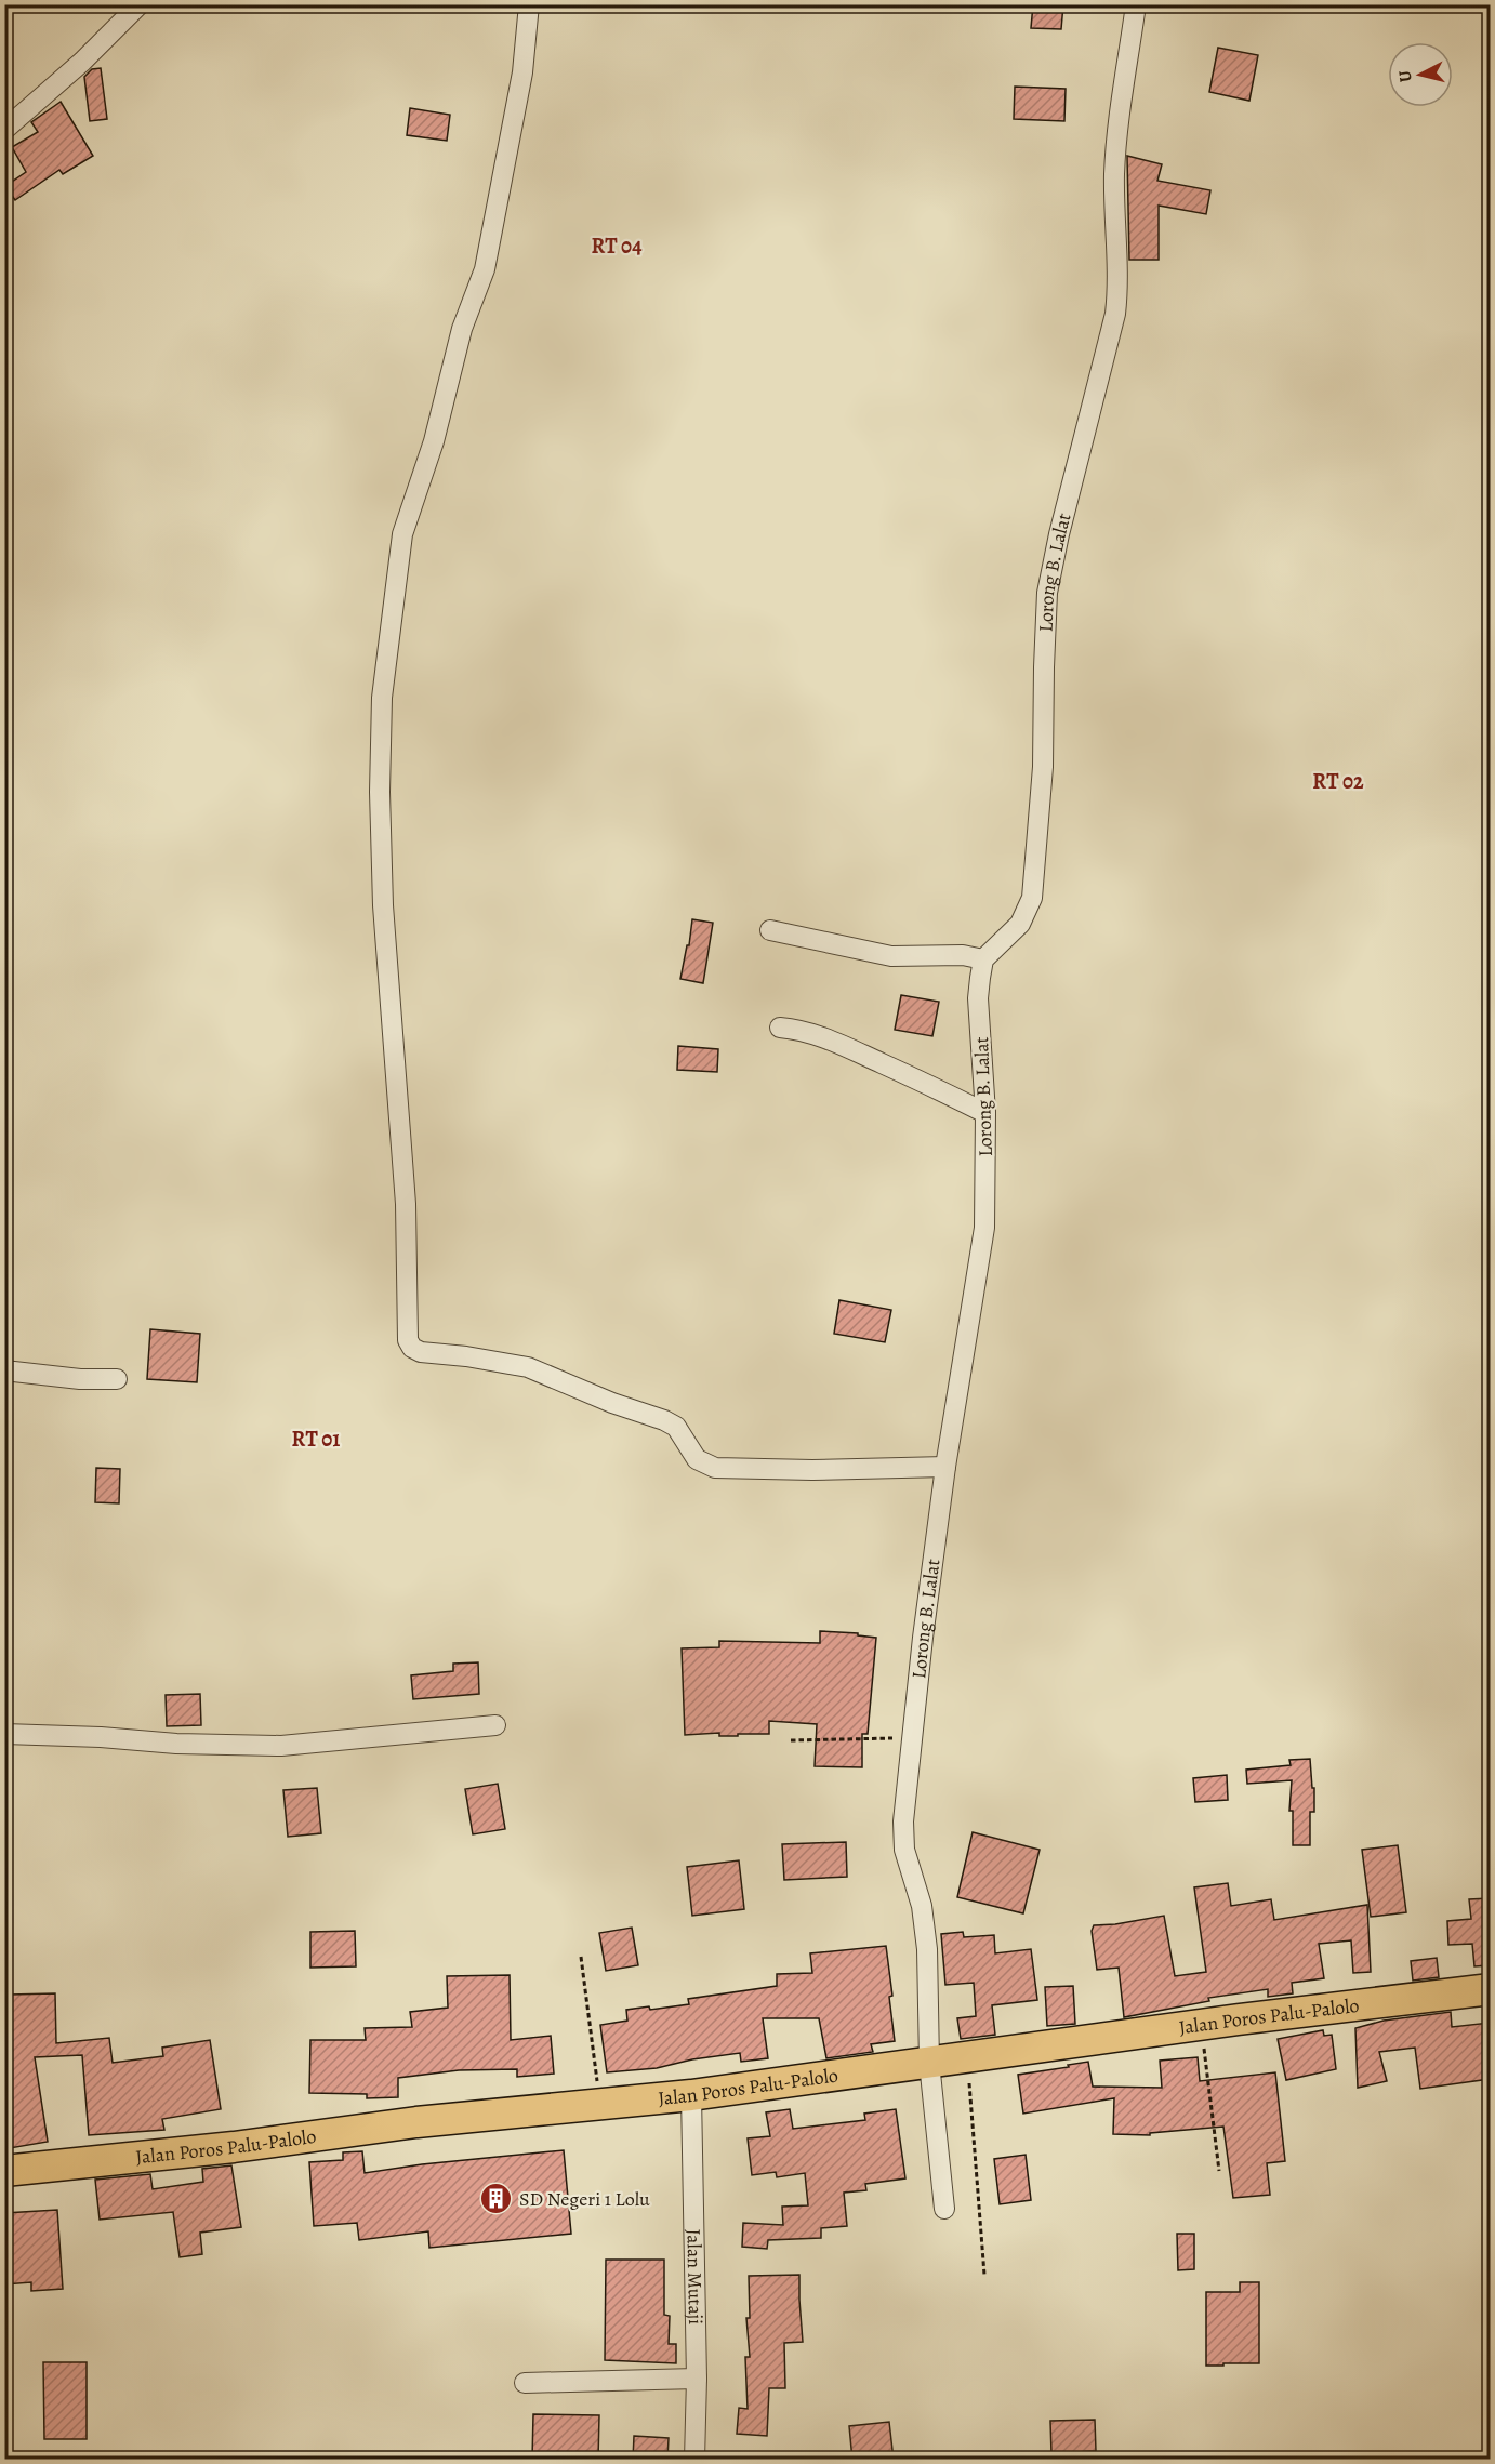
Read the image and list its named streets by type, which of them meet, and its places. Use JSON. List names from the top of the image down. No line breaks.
{"streets":{"main road":["Jalan Poros Palu-Palolo"],"street":["Lorong B. Lalat","Jalan Mutaji"]},"crossings":[["Lorong B. Lalat","Jalan Poros Palu-Palolo"],["Jalan Poros Palu-Palolo","Jalan Mutaji"]],"districts":["RT 04","RT 02","RT 01"],"places":{"building":["SD Negeri 1 Lolu"]},"north":"left"}
